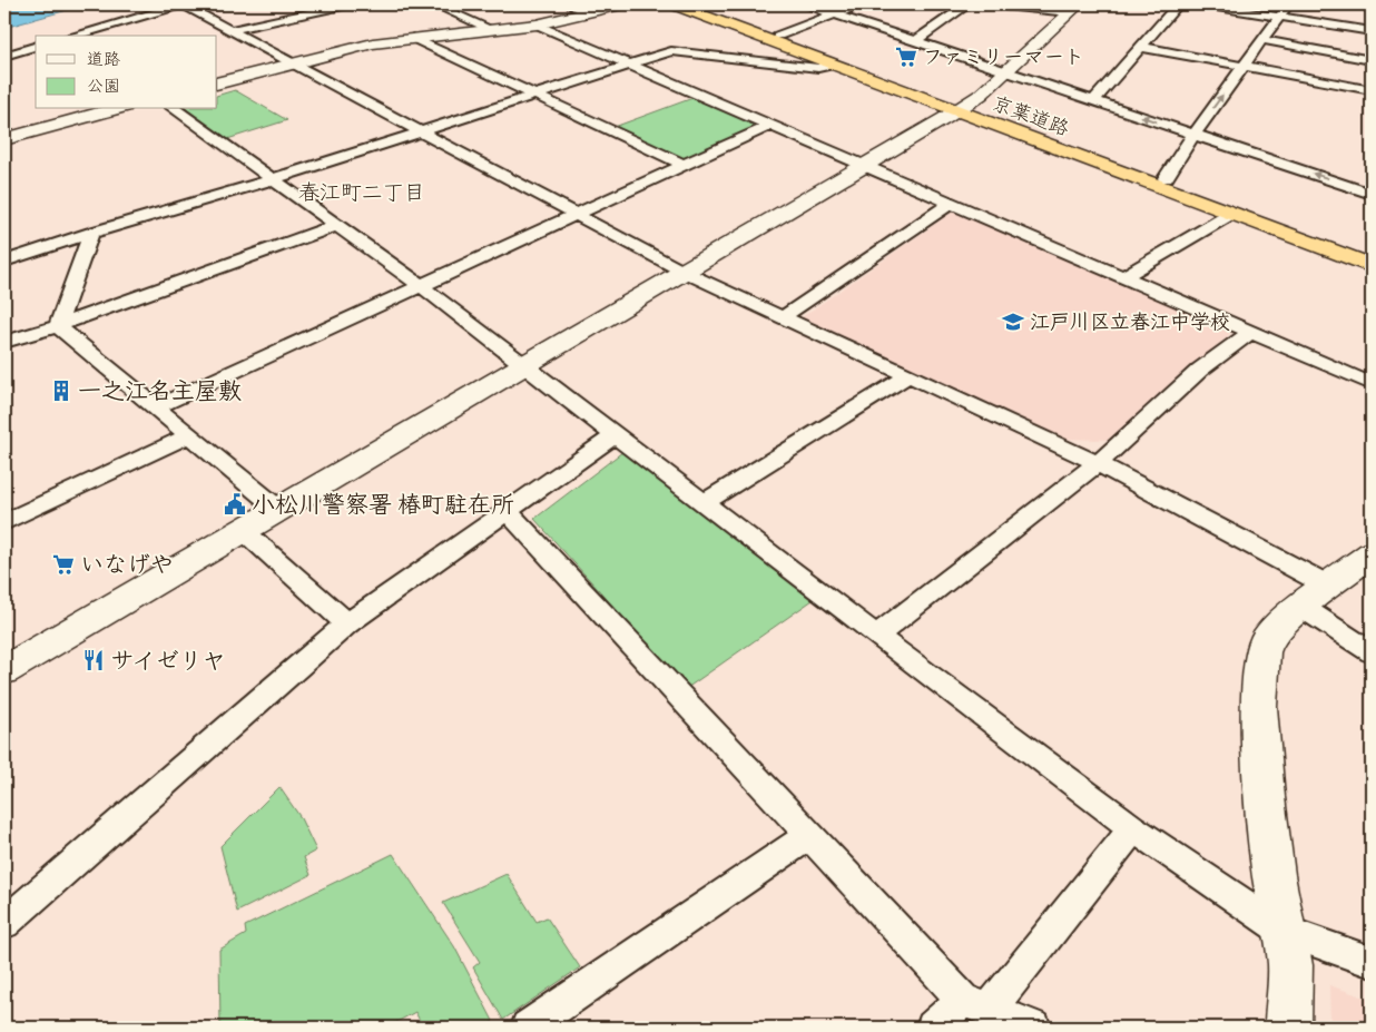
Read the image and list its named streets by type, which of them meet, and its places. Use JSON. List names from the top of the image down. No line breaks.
{"streets":{"highway":["京葉道路"]},"districts":["春江町二丁目"],"places":{"supermarket":["ファミリーマート","いなげや"],"school or university":["江戸川区立春江中学校"],"building":["一之江名主屋敷"],"public building":["小松川警察署 椿町駐在所"],"restaurant":["サイゼリヤ"]},"legend":["道路","公園"]}
